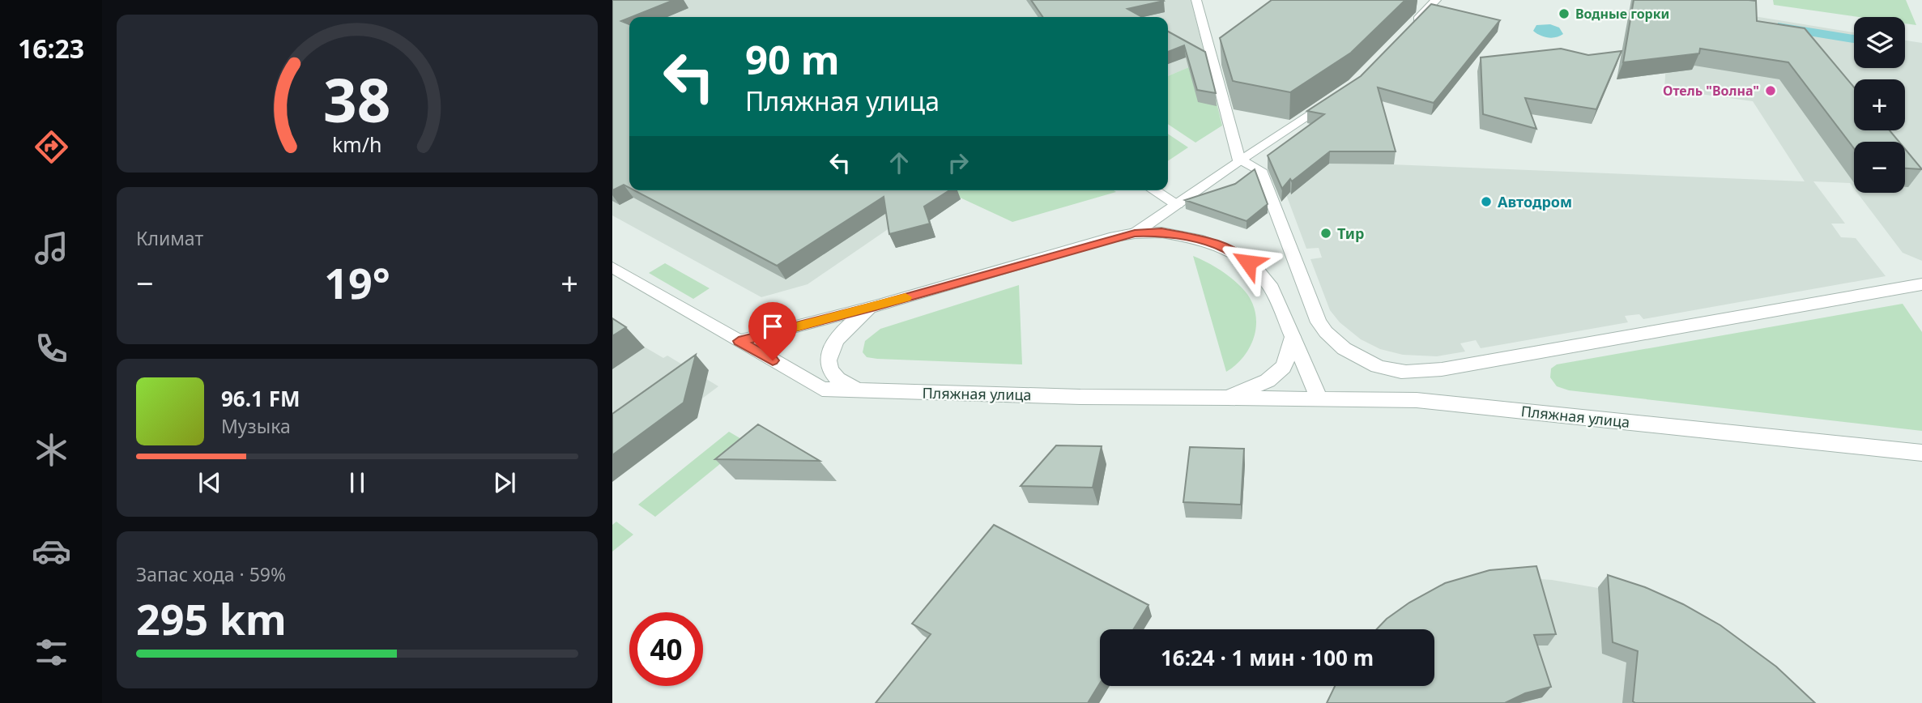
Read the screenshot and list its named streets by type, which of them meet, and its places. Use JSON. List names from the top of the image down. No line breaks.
{"streets":{"street":["Пляжная улица"]},"places":["Водные горки","Отель \"Волна\"","Автодром","Тир"],"page":{"tabs":"16:23","map_buttons":["+","−"],"turn":["90 m","Пляжная улица"],"tile":["Климат",["Запас хода · 59%","295 km"]],"heat":["−","19°","+"],"song":["96.1 FM","Музыка"],"limit":"40","trip":"16:24 · 1 мин · 100 m","gauge":["38","km/h"]}}
